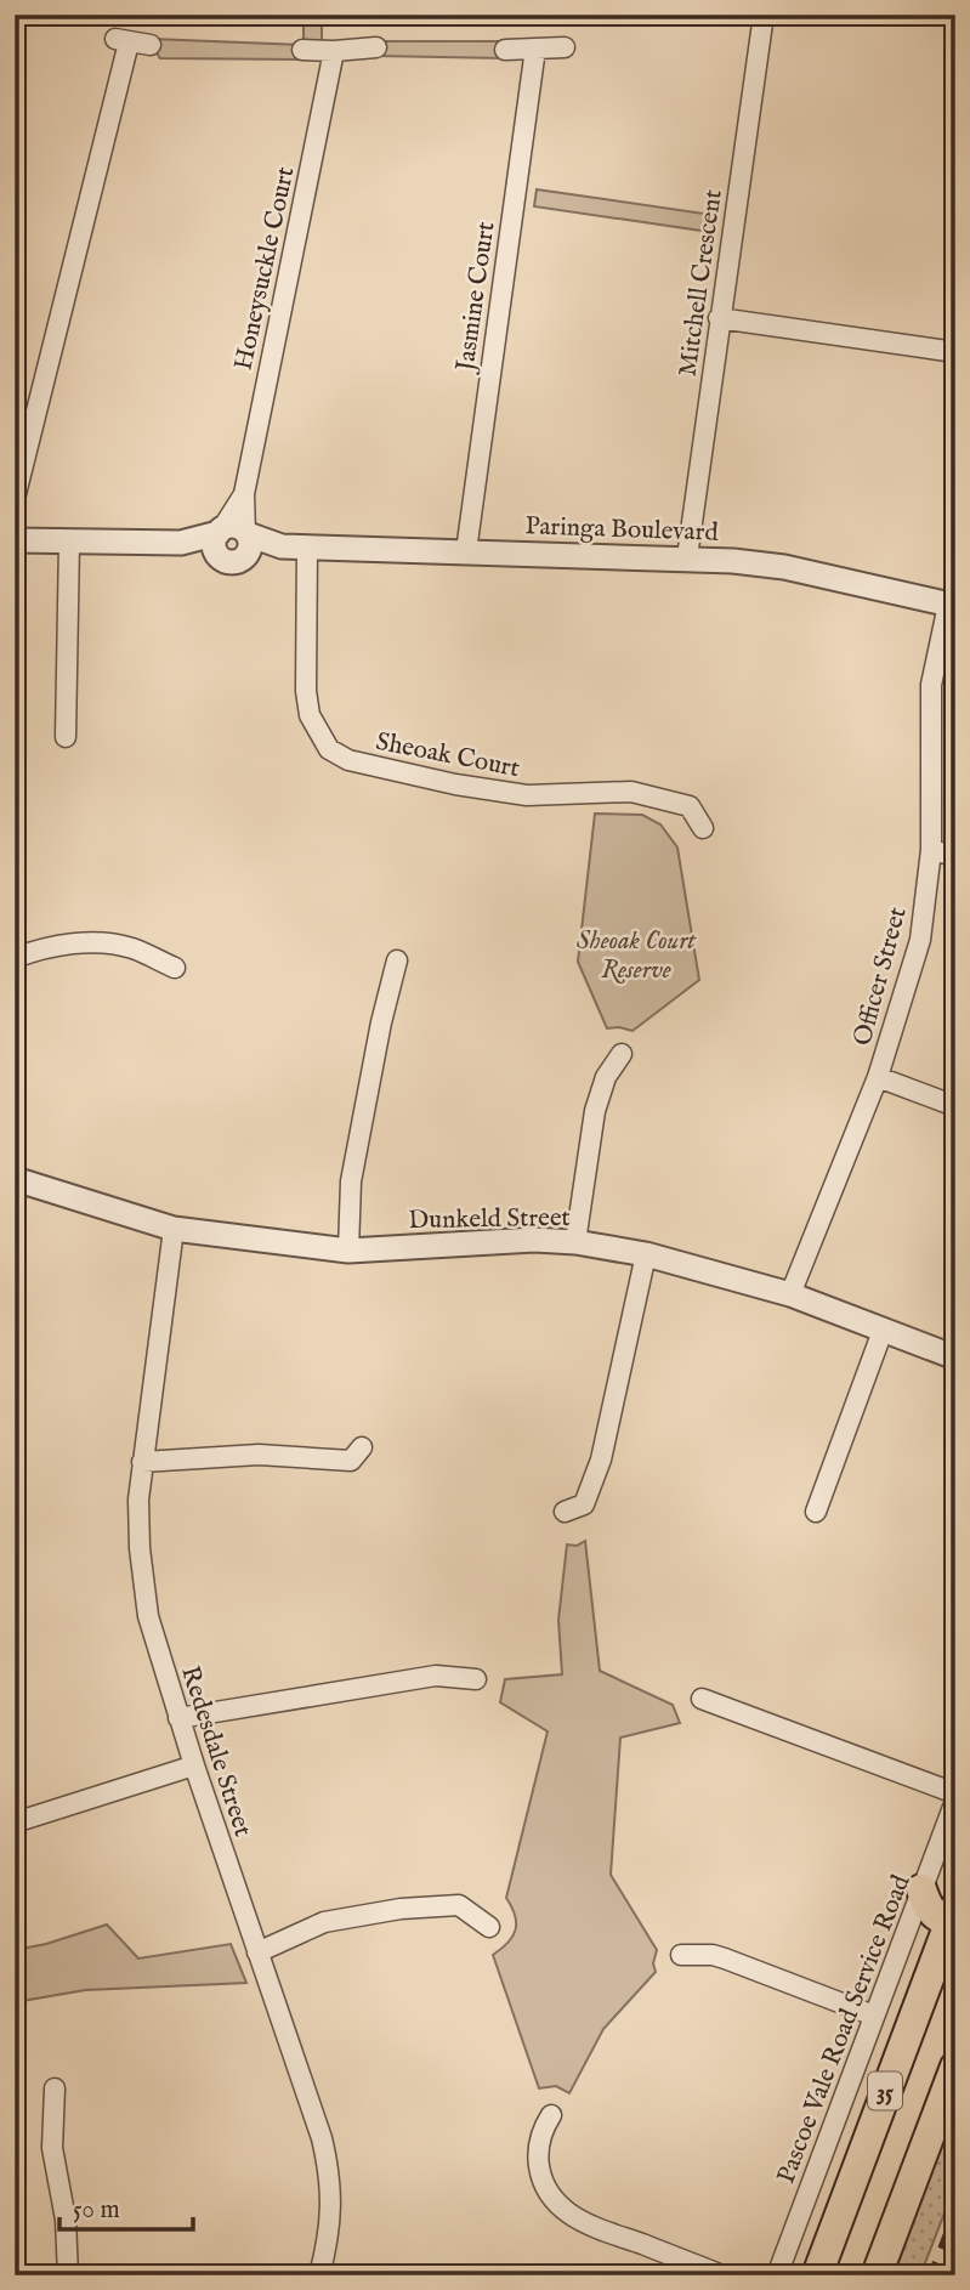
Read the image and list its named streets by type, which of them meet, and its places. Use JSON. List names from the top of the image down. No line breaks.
{"streets":{"main road":["35"],"street":["Honeysuckle Court","Mitchell Crescent","Jasmine Court","Paringa Boulevard","Sheoak Court","Officer Street","Dunkeld Street","Redesdale Street","Pascoe Vale Road Service Road"]},"crossings":[["Honeysuckle Court","Paringa Boulevard"],["Mitchell Crescent","Paringa Boulevard"],["Jasmine Court","Paringa Boulevard"],["Paringa Boulevard","Sheoak Court"],["Paringa Boulevard","Officer Street"],["Officer Street","Dunkeld Street"],["Dunkeld Street","Redesdale Street"]],"parks":["Sheoak Court Reserve"],"scale_bar":"50 m"}
